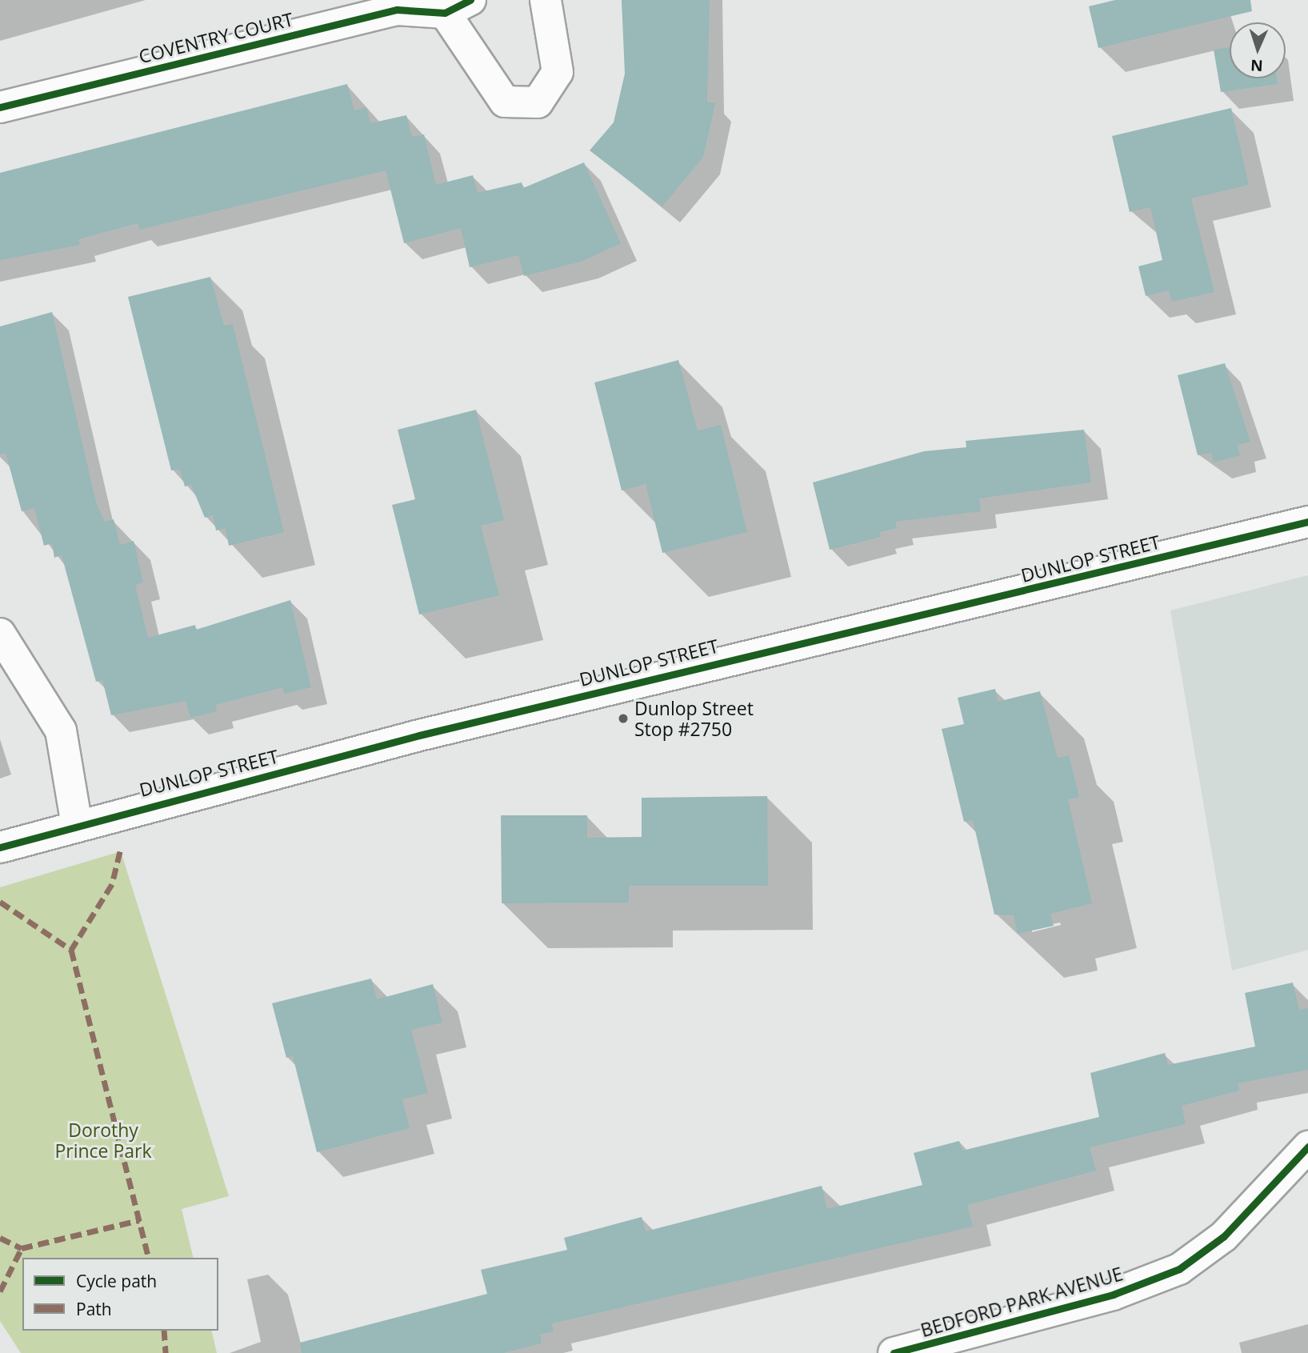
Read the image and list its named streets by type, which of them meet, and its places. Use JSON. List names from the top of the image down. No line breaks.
{"streets":{"street":["COVENTRY COURT","DUNLOP STREET","BEDFORD PARK AVENUE"]},"parks":["Dorothy Prince Park"],"places":["Dunlop Street Stop #2750"],"legend":["Cycle path","Path"],"north":"bottom"}
